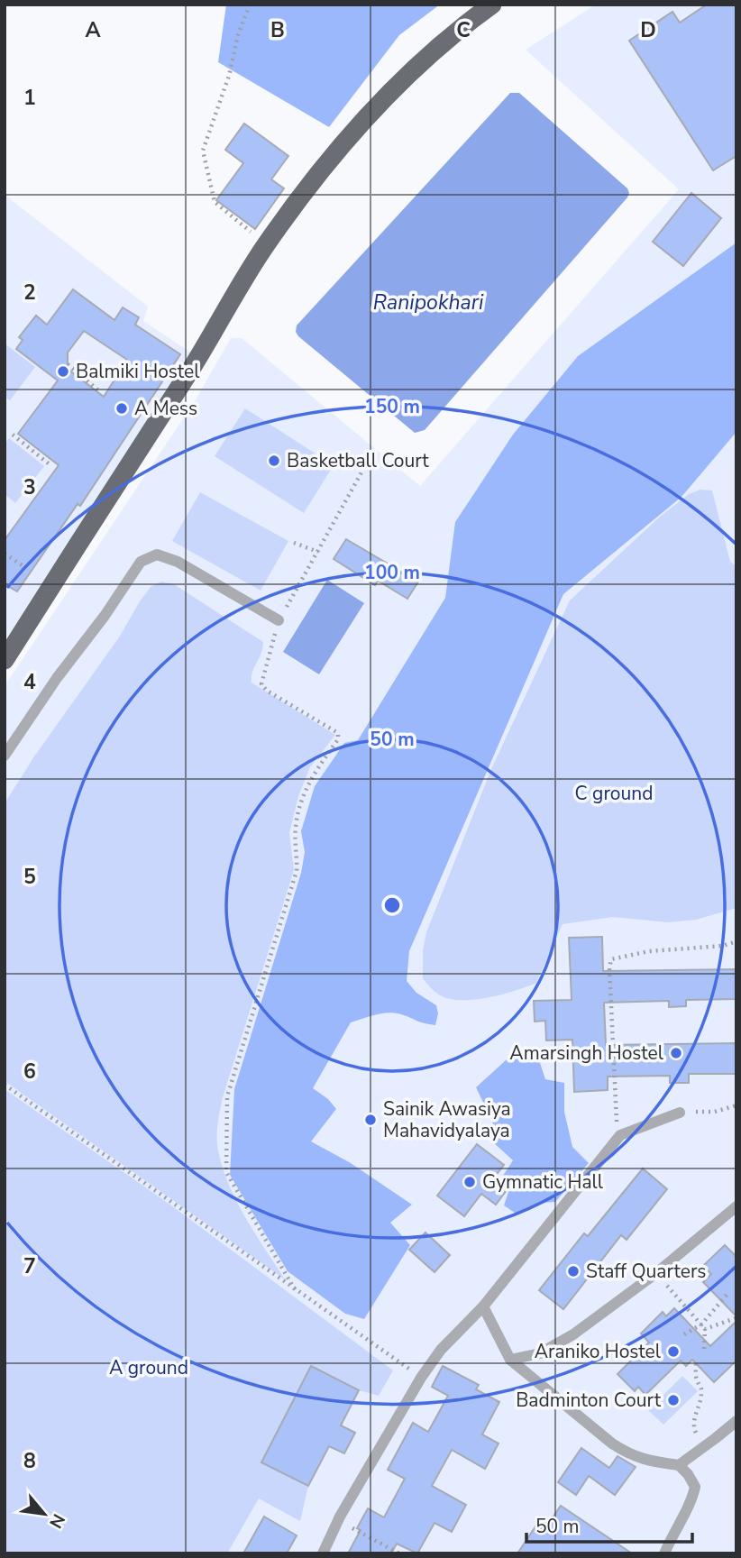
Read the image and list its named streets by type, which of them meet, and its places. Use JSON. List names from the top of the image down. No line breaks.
{"water":["Ranipokhari"],"parks":["C ground","A ground"],"places":["Balmiki Hostel","A Mess","Basketball Court","Amarsingh Hostel","Sainik Awasiya Mahavidyalaya","Gymnatic Hall","Staff Quarters","Araniko Hostel","Badminton Court"],"scale_bar":"50 m","north":"bottom right","grid":{"columns":["A","B","C","D"],"rows":["1","2","3","4","5","6","7","8"]},"rings":["150 m","100 m","50 m"]}
